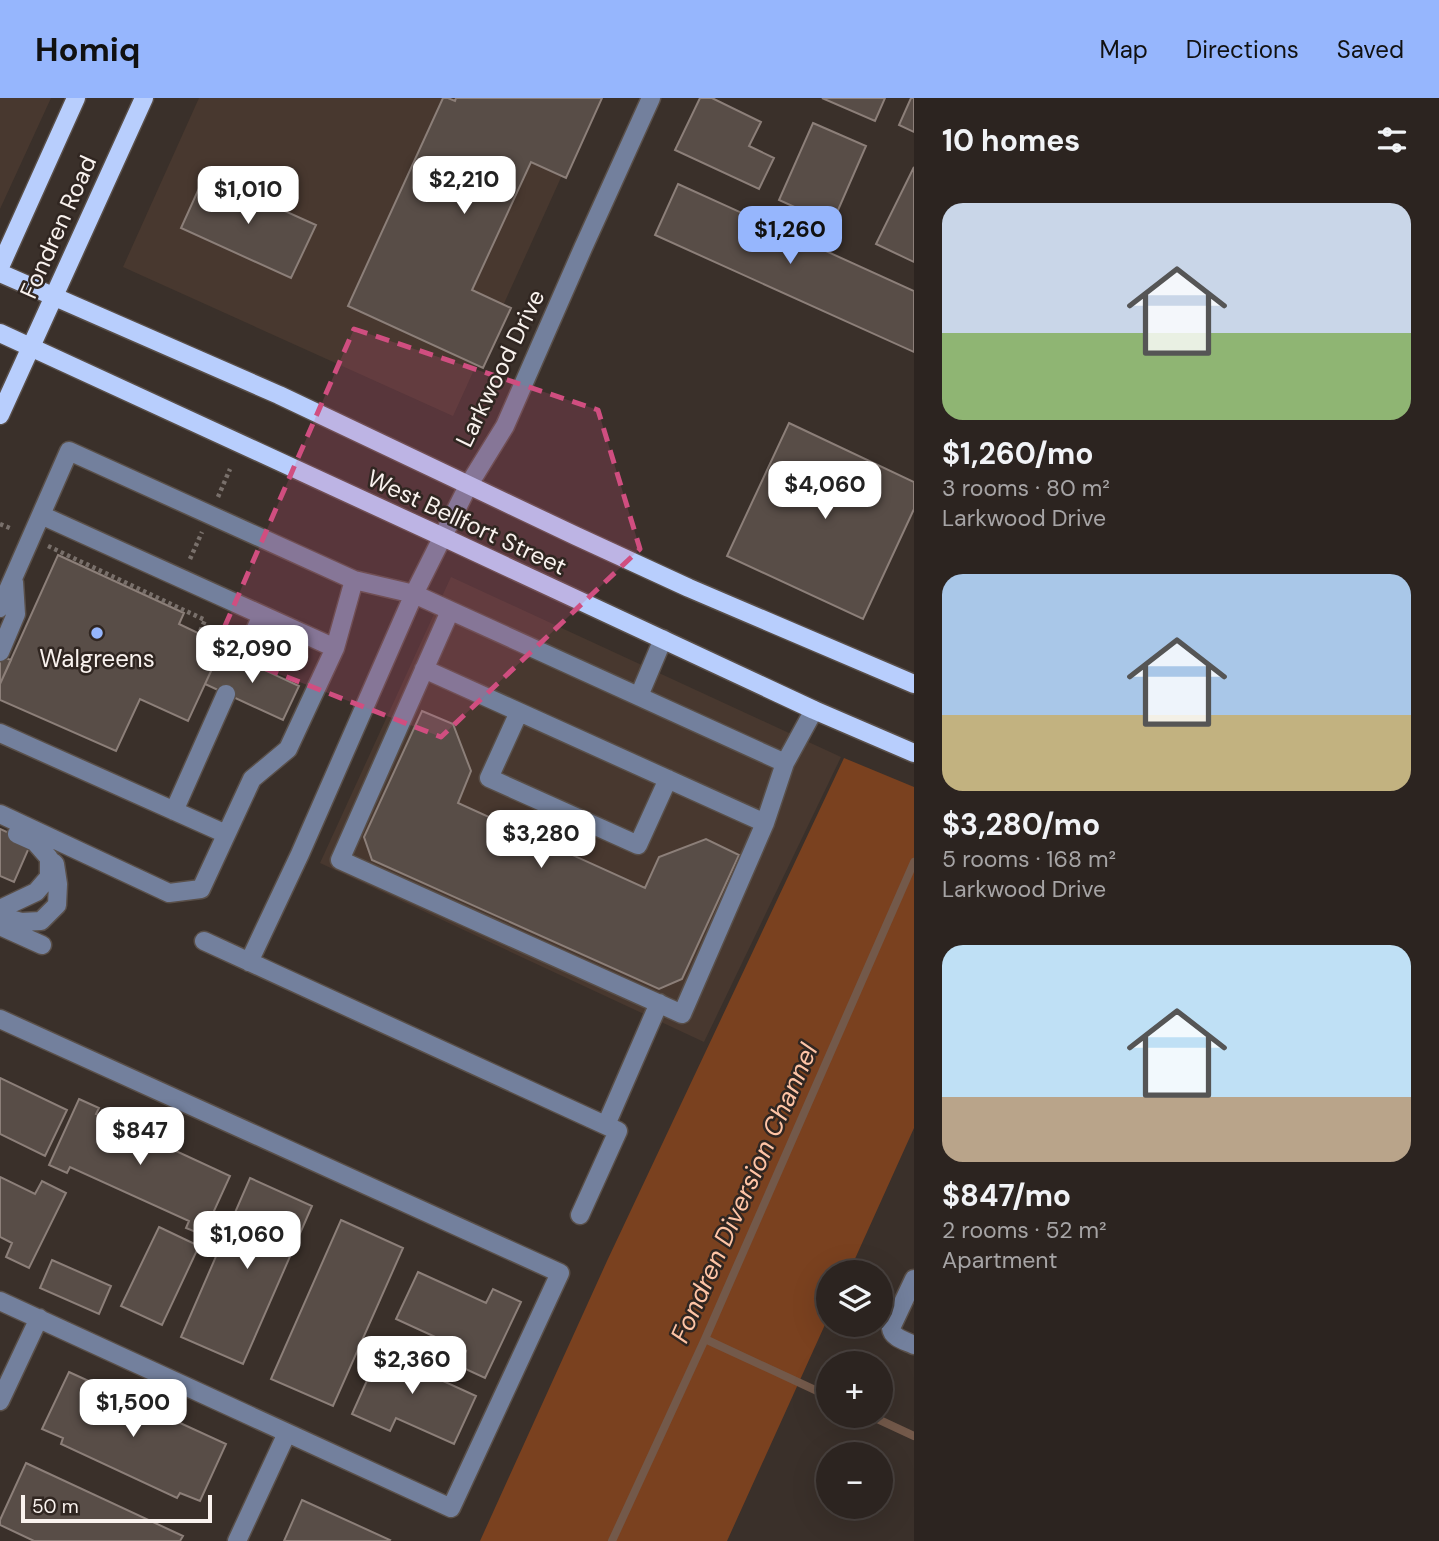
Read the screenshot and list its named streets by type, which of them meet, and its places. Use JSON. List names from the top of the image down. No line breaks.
{"streets":{"main road":["Fondren Road","West Bellfort Street"],"street":["Larkwood Drive"]},"crossings":[["Fondren Road","West Bellfort Street"],["Larkwood Drive","West Bellfort Street"]],"water":["Fondren Diversion Channel"],"places":["Walgreens"],"scale_bar":"50 m","page":{"header":"Homiq","nav":["Map","Directions","Saved"],"heading":"10 homes","price":["$2,210","$1,010","$1,260","$4,060","$2,090","$3,280","$847","$1,060","$2,360","$1,500"],"list":[{"name":"$1,260/mo","note":"3 rooms · 80 m² · Larkwood Drive"},{"name":"$3,280/mo","note":"5 rooms · 168 m² · Larkwood Drive"},{"name":"$847/mo","note":"2 rooms · 52 m² · Apartment"}],"map_buttons":["+","−"],"scale":"50 m"}}
